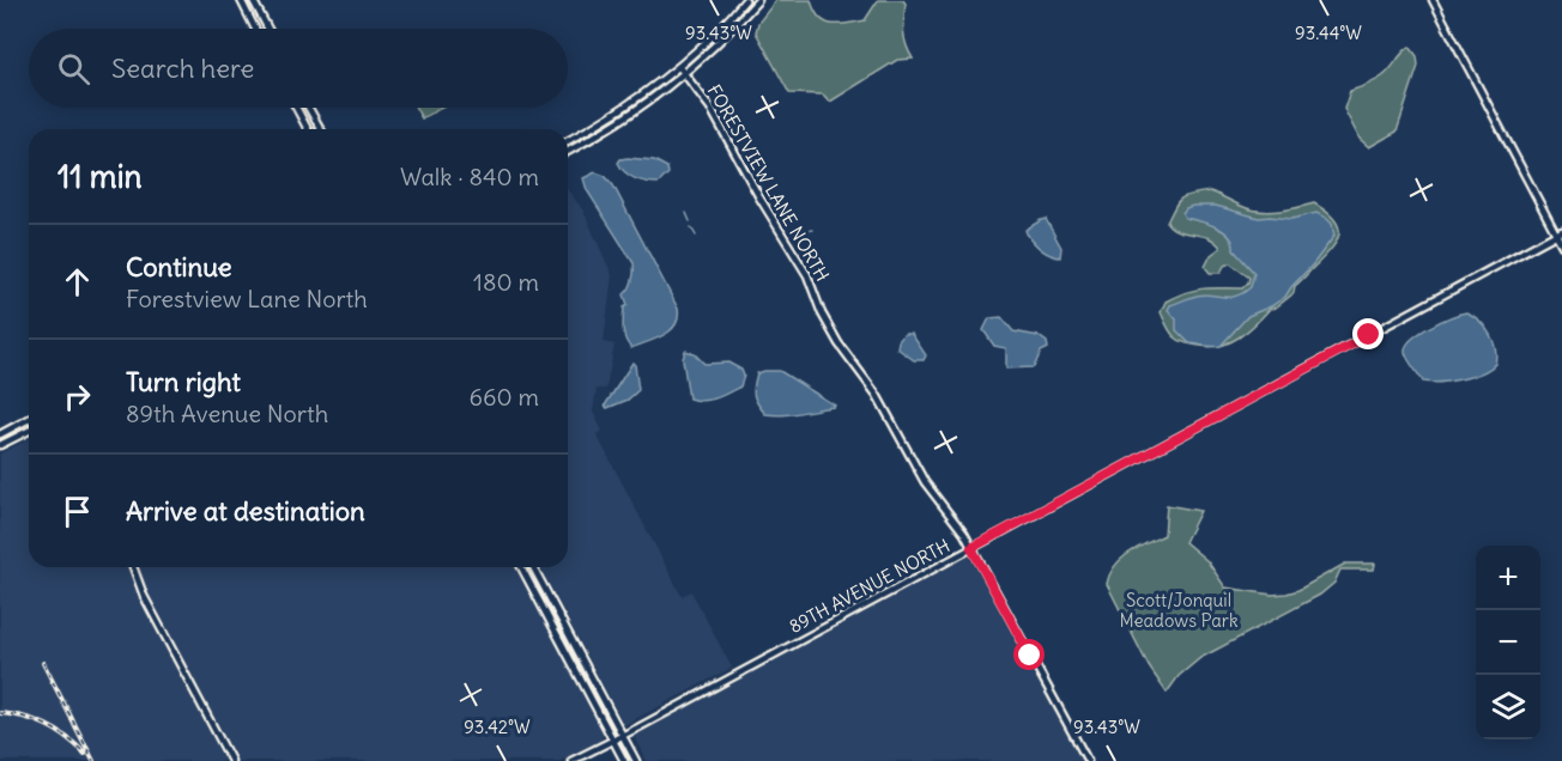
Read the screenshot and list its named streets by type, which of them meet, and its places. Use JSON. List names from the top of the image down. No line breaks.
{"streets":{"street":["FORESTVIEW LANE NORTH","89TH AVENUE NORTH"]},"crossings":[["FORESTVIEW LANE NORTH","89TH AVENUE NORTH"]],"parks":["Scott/Jonquil Meadows Park"],"page":{"search":"Search here","heading":["11 min","Walk · 840 m"],"list":[["Continue","Forestview Lane North","180 m"],["Turn right","89th Avenue North","660 m"],"Arrive at destination"],"map_buttons":["+","−"]},"coordinates":["93.43°W","93.44°W","93.42°W"]}
